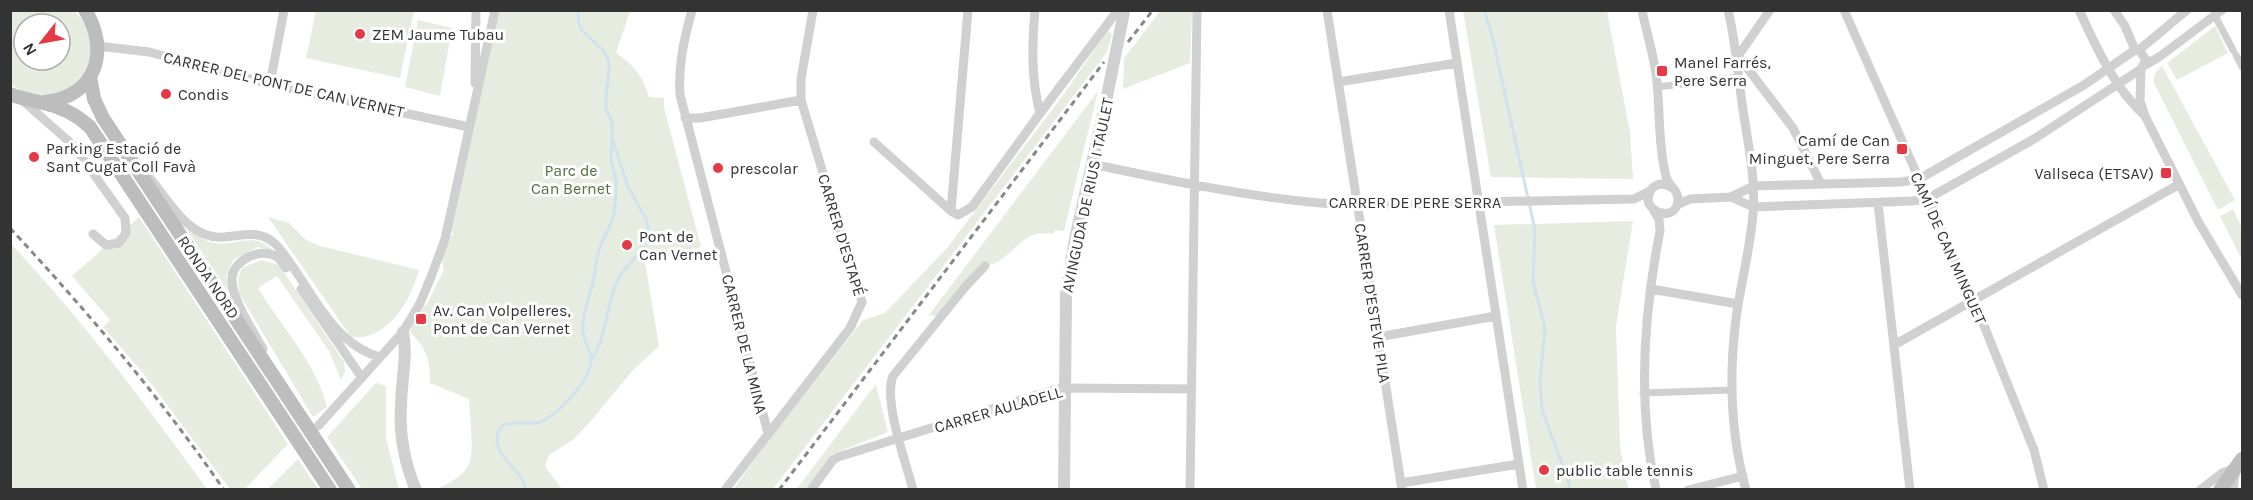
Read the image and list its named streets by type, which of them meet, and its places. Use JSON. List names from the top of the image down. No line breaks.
{"streets":{"main road":["RONDA NORD"],"street":["CARRER DEL PONT DE CAN VERNET","AVINGUDA DE RIUS I TAULET","CARRER DE PERE SERRA","CARRER D'ESTAPÉ","CAMÍ DE CAN MINGUET","CARRER D'ESTEVE PILA","CARRER DE LA MINA","CARRER AULADELL"]},"crossings":[["CARRER DEL PONT DE CAN VERNET","RONDA NORD"],["AVINGUDA DE RIUS I TAULET","CARRER DE PERE SERRA"],["AVINGUDA DE RIUS I TAULET","CARRER AULADELL"],["CARRER DE PERE SERRA","CARRER D'ESTEVE PILA"],["CARRER D'ESTAPÉ","CARRER DE LA MINA"]],"parks":["Parc de Can Bernet"],"places":{"other":["ZEM Jaume Tubau","Condis","Parking Estació de Sant Cugat Coll Favà","prescolar","Pont de Can Vernet","public table tennis"],"transit":["Manel Farrés, Pere Serra","Camí de Can Minguet, Pere Serra","Vallseca (ETSAV)","Av. Can Volpelleres, Pont de Can Vernet"]},"north":"bottom left"}
